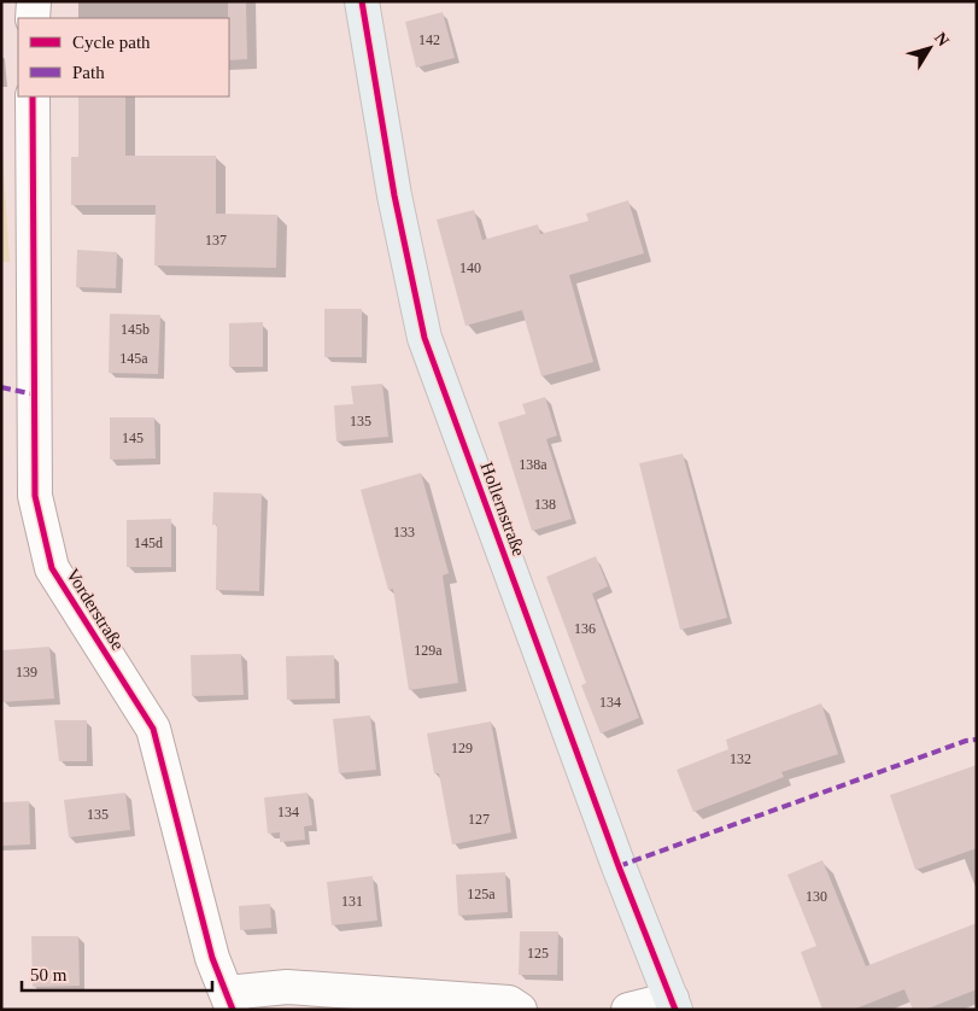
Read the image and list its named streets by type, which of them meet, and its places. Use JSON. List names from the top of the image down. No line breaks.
{"streets":{"main road":["Hollernstraße"],"street":["Vorderstraße"]},"house_numbers":["142","137","140","145b","145a","135","145","138a","138","133","145d","136","129a","139","134","129","132","134","135","127","125a","130","131","125"],"legend":["Cycle path","Path"],"scale_bar":"50 m","north":"top right"}
